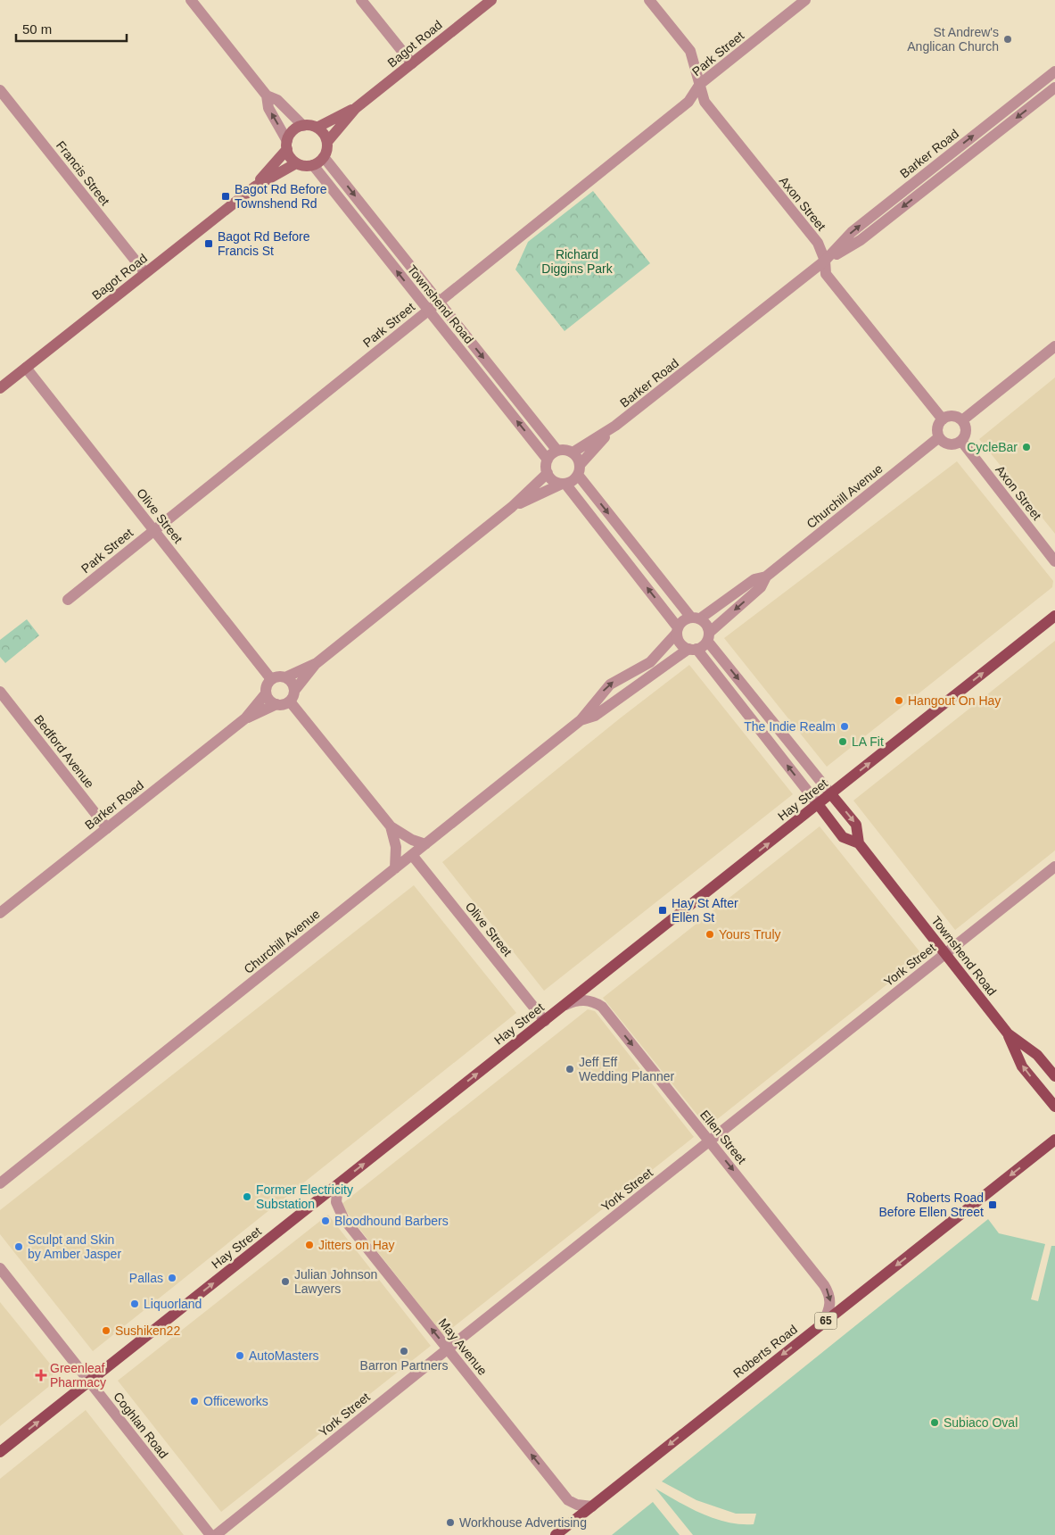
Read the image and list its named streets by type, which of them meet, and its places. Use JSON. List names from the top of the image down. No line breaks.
{"streets":{"main road":["Bagot Road","Townshend Road","Hay Street","65","Roberts Road"],"street":["Park Street","Barker Road","Francis Street","Axon Street","Churchill Avenue","Olive Street","Bedford Avenue","York Street","Ellen Street","May Avenue","Coghlan Road"]},"crossings":[["Bagot Road","Francis Street"],["Bagot Road","Townshend Road"],["Bagot Road","Olive Street"],["Park Street","Axon Street"],["Park Street","Townshend Road"],["Park Street","Olive Street"],["Barker Road","Axon Street"],["Barker Road","Townshend Road"],["Barker Road","Olive Street"],["Barker Road","Bedford Avenue"],["Axon Street","Churchill Avenue"],["Townshend Road","Churchill Avenue"],["Townshend Road","Hay Street"],["Townshend Road","York Street"],["Churchill Avenue","Olive Street"],["Olive Street","Hay Street"],["Hay Street","Ellen Street"],["Hay Street","May Avenue"],["Hay Street","Coghlan Road"],["York Street","Ellen Street"],["York Street","May Avenue"],["Ellen Street","Roberts Road"],["May Avenue","Roberts Road"]],"one_way":["Hay Street","Ellen Street","May Avenue","Roberts Road"],"parks":["Richard Diggins Park"],"places":{"other":["St Andrew's Anglican Church","CycleBar","Hangout On Hay","The Indie Realm","LA Fit","Yours Truly","Jeff Eff Wedding Planner","Former Electricity Substation","Bloodhound Barbers","Jitters on Hay","Sculpt and Skin by Amber Jasper","Pallas","Julian Johnson Lawyers","Liquorland","Sushiken22","Barron Partners","AutoMasters","Officeworks","Subiaco Oval","Workhouse Advertising"],"transit":["Bagot Rd Before Townshend Rd","Bagot Rd Before Francis St","Hay St After Ellen St","Roberts Road Before Ellen Street"],"health":["Greenleaf Pharmacy"]},"scale_bar":"50 m"}
